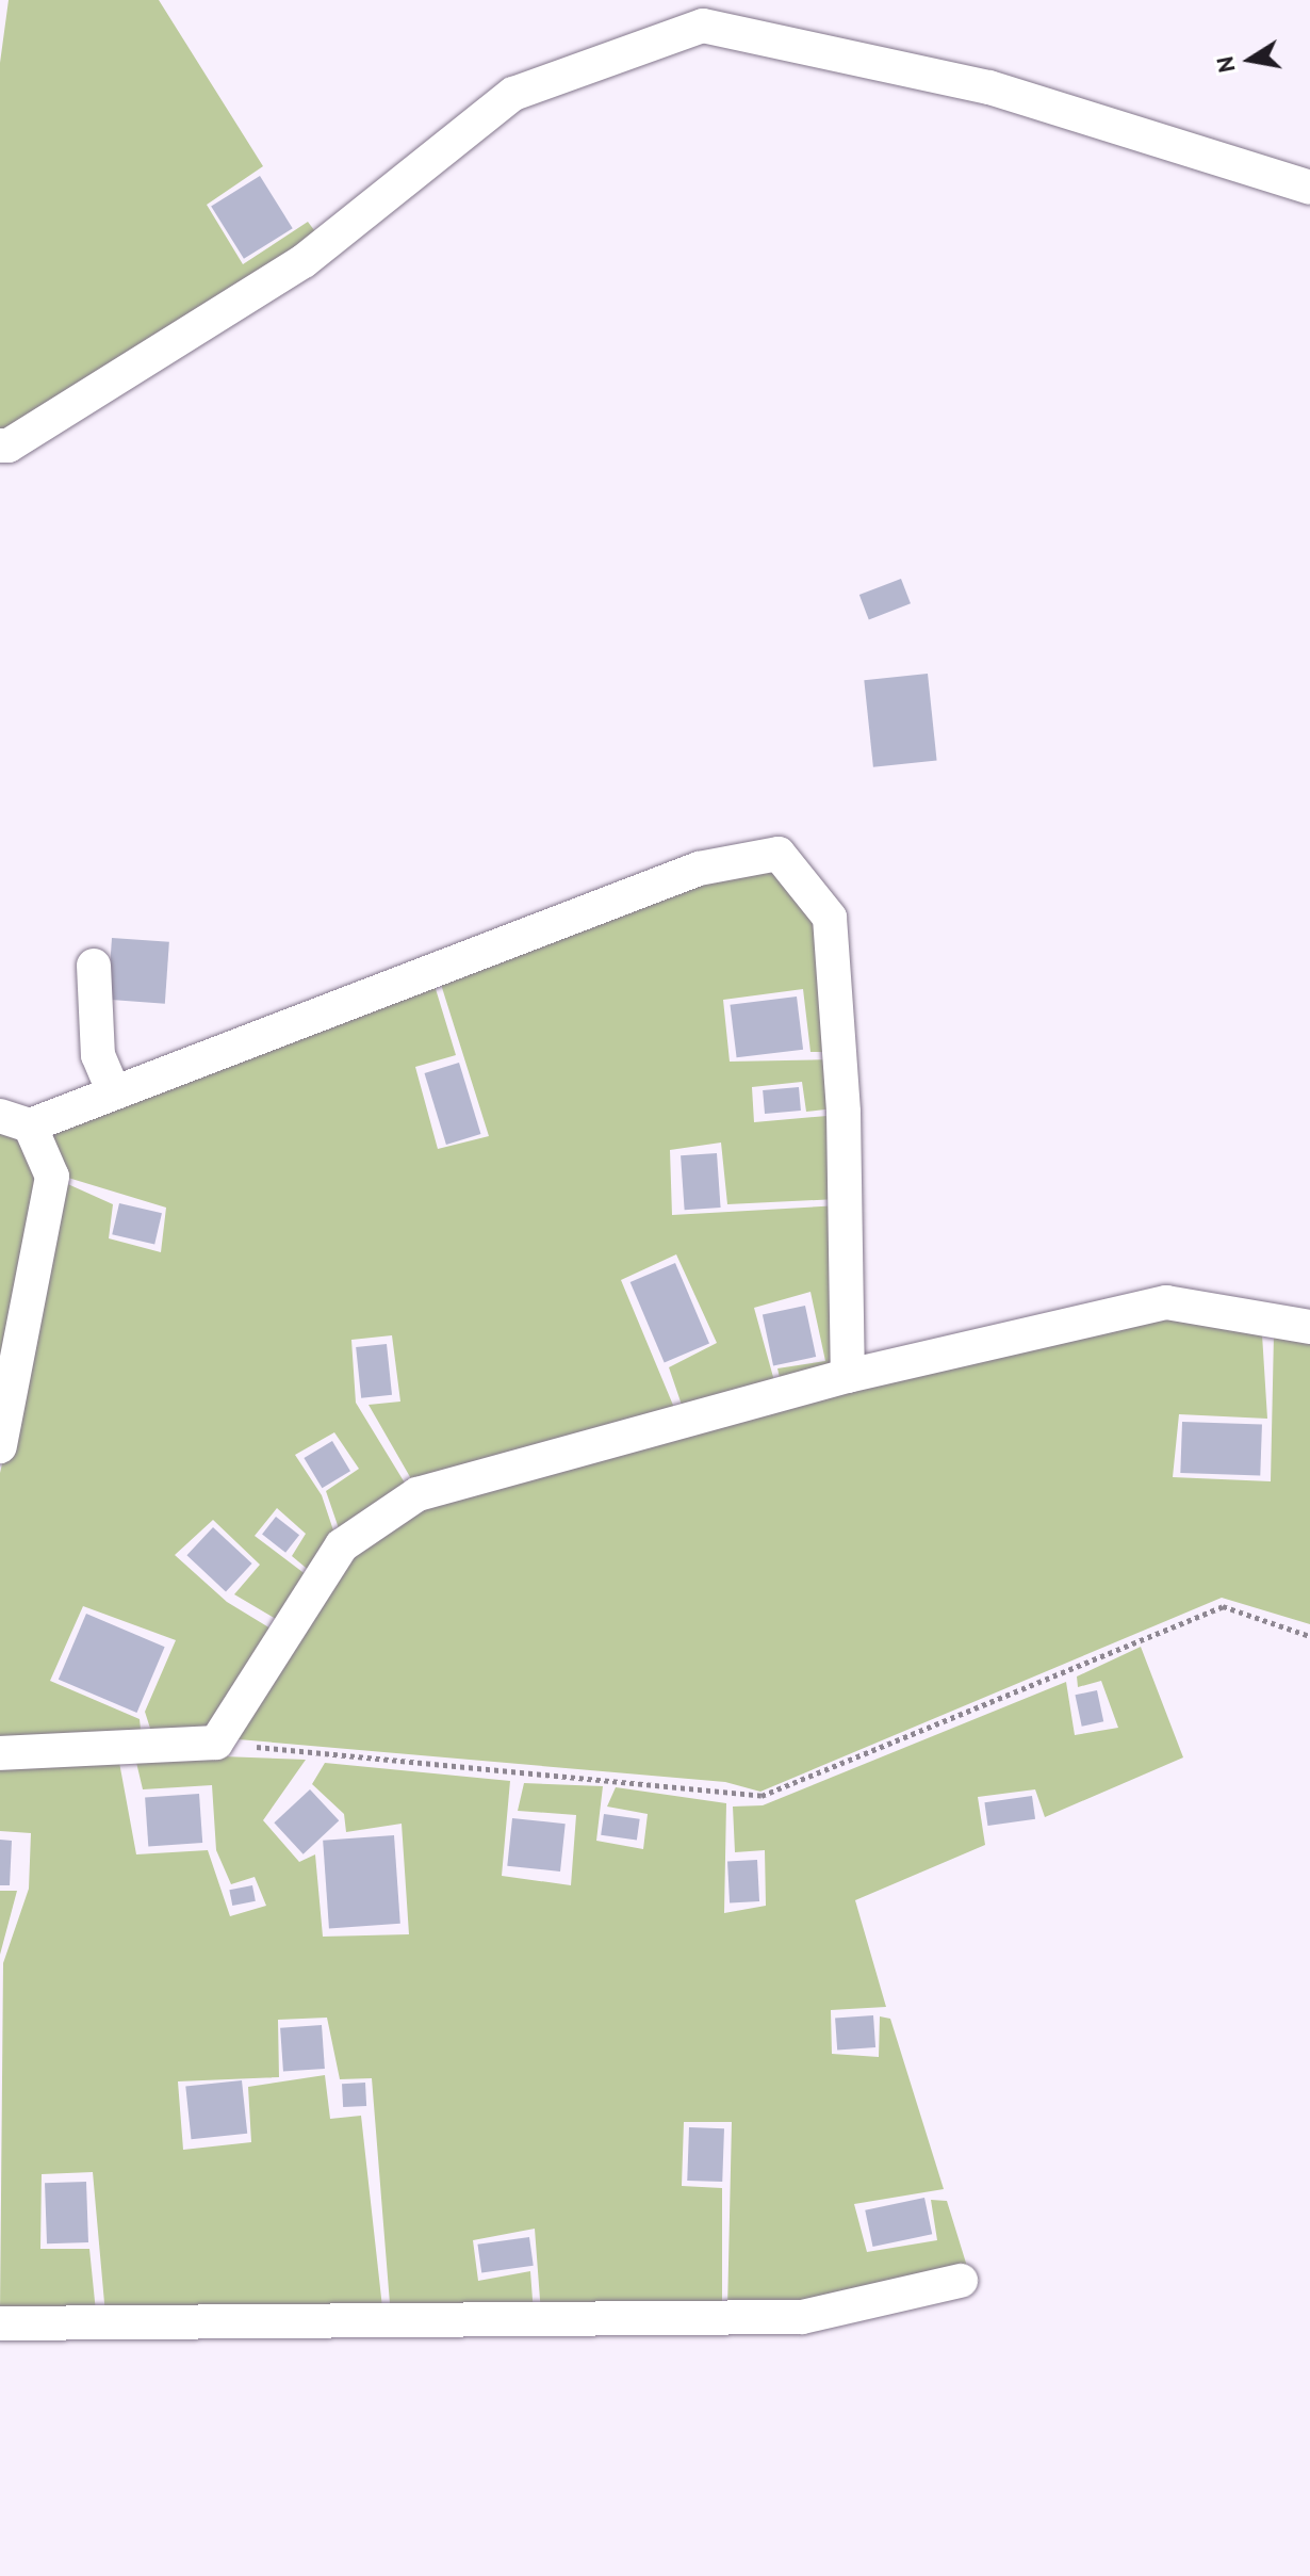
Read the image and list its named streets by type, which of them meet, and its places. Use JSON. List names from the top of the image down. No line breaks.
{"north":"left"}
